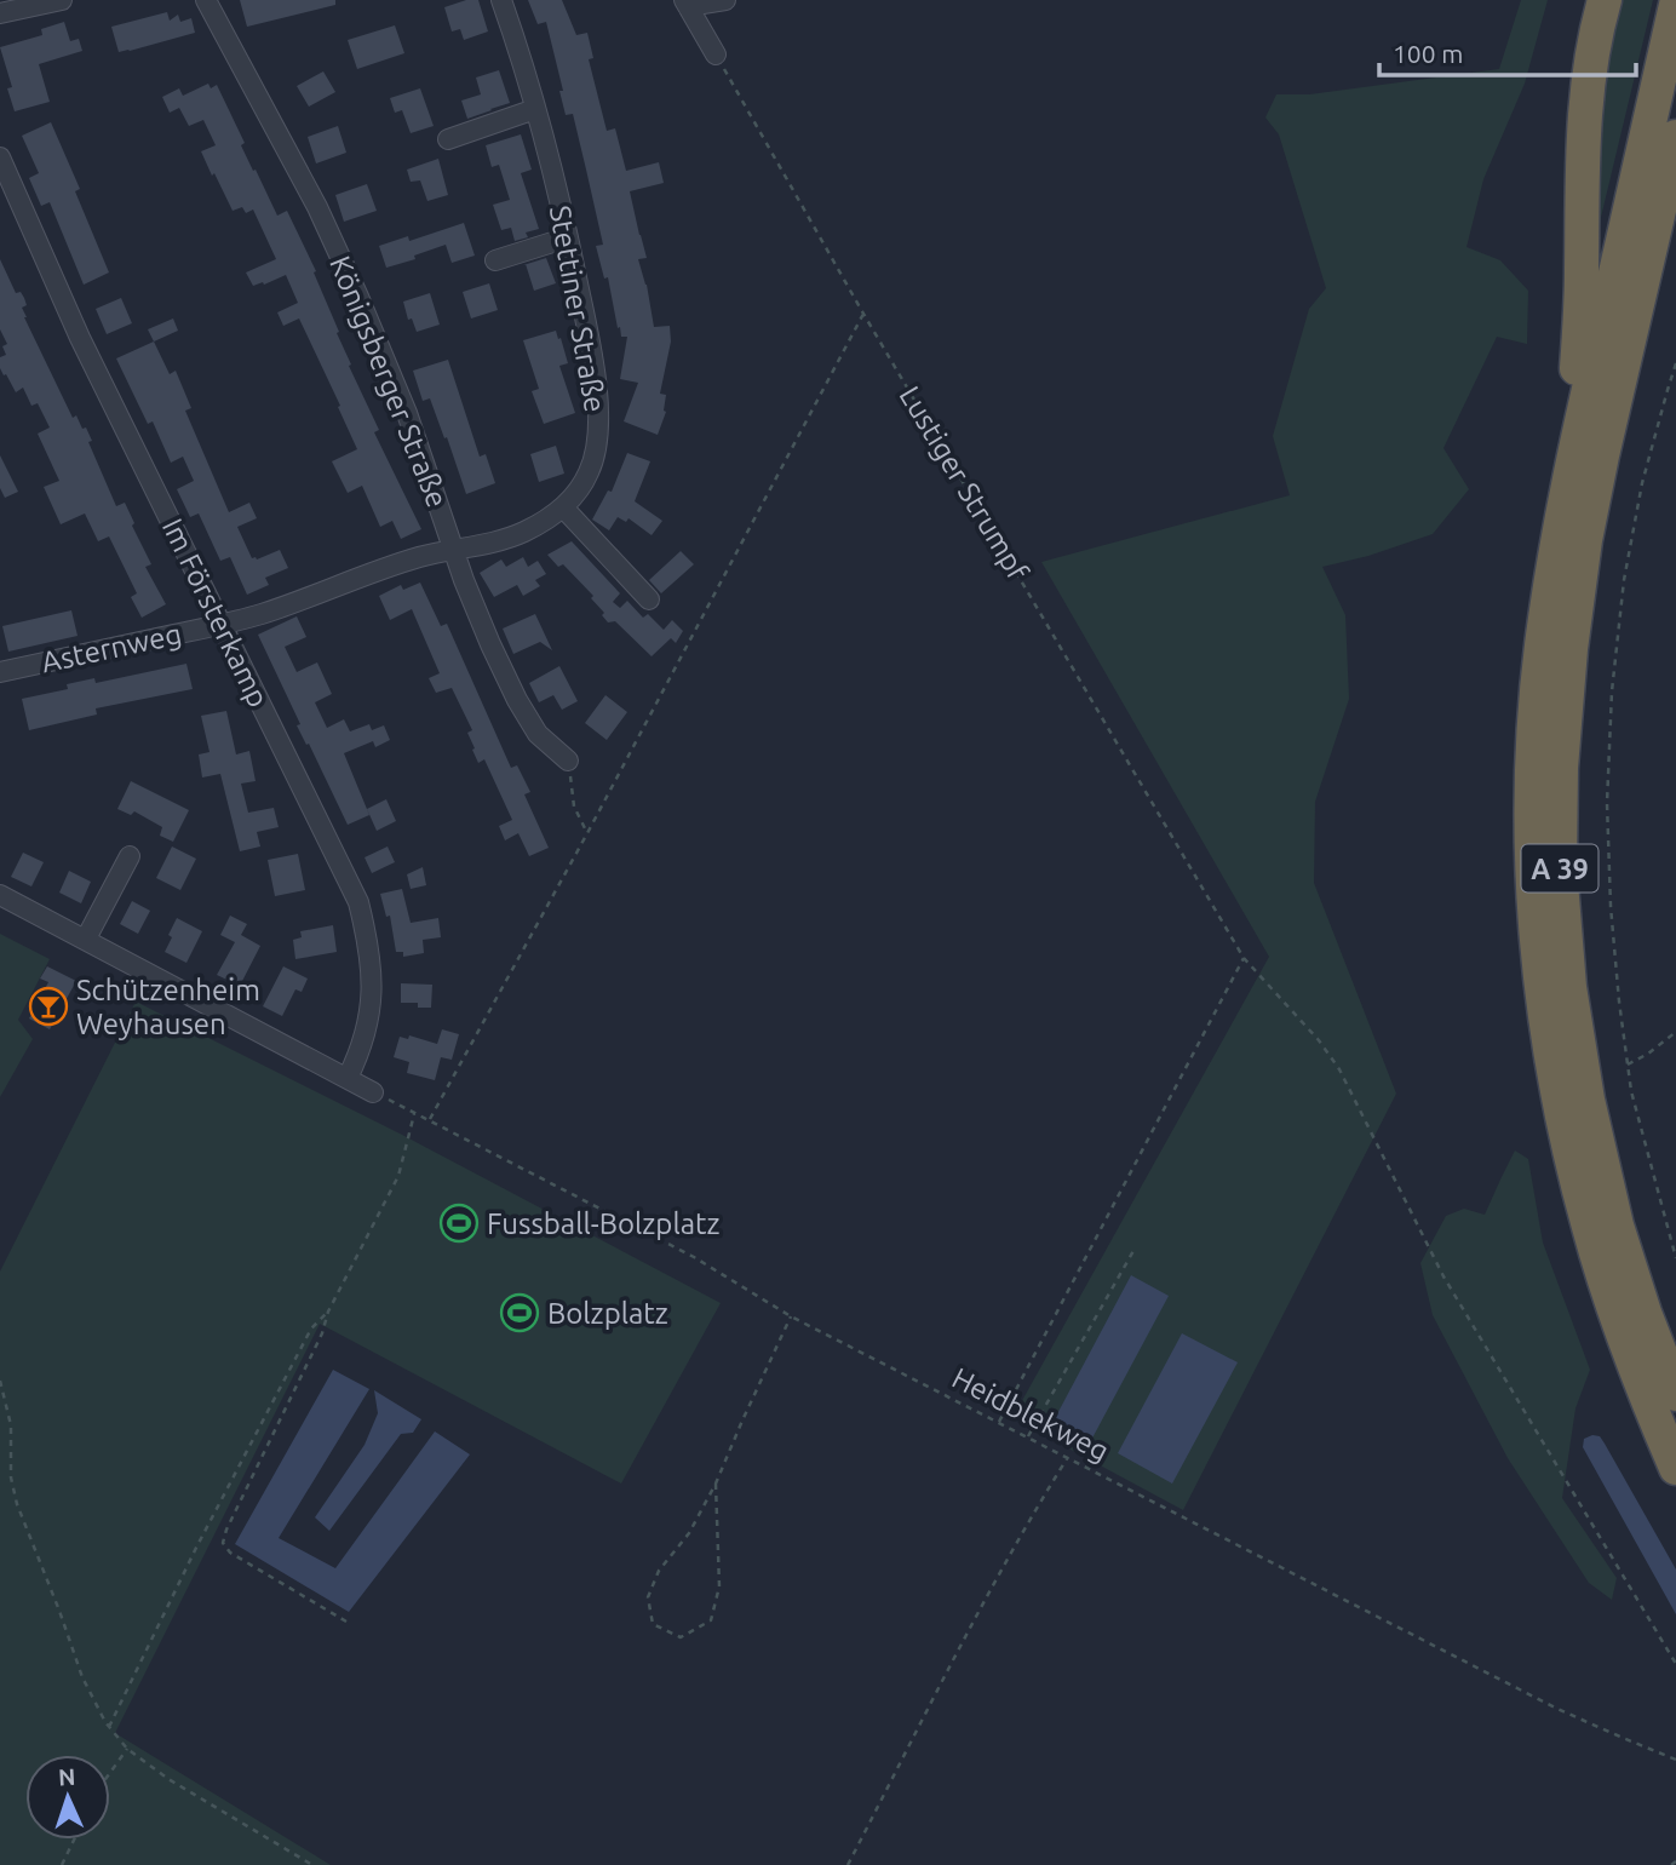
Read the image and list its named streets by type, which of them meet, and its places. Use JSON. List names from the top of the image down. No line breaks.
{"streets":{"highway":["A 39"],"street":["Stettiner Straße","Königsberger Straße","Im Försterkamp","Asternweg"],"path":["Lustiger Strumpf","Heidblekweg"]},"crossings":[["Stettiner Straße","Königsberger Straße"],["Stettiner Straße","Im Försterkamp"],["Stettiner Straße","Asternweg"],["Im Försterkamp","Asternweg"]],"places":{"bar":["Schützenheim Weyhausen"],"sports":["Fussball-Bolzplatz","Bolzplatz"]},"scale_bar":"100 m","north":"top"}
